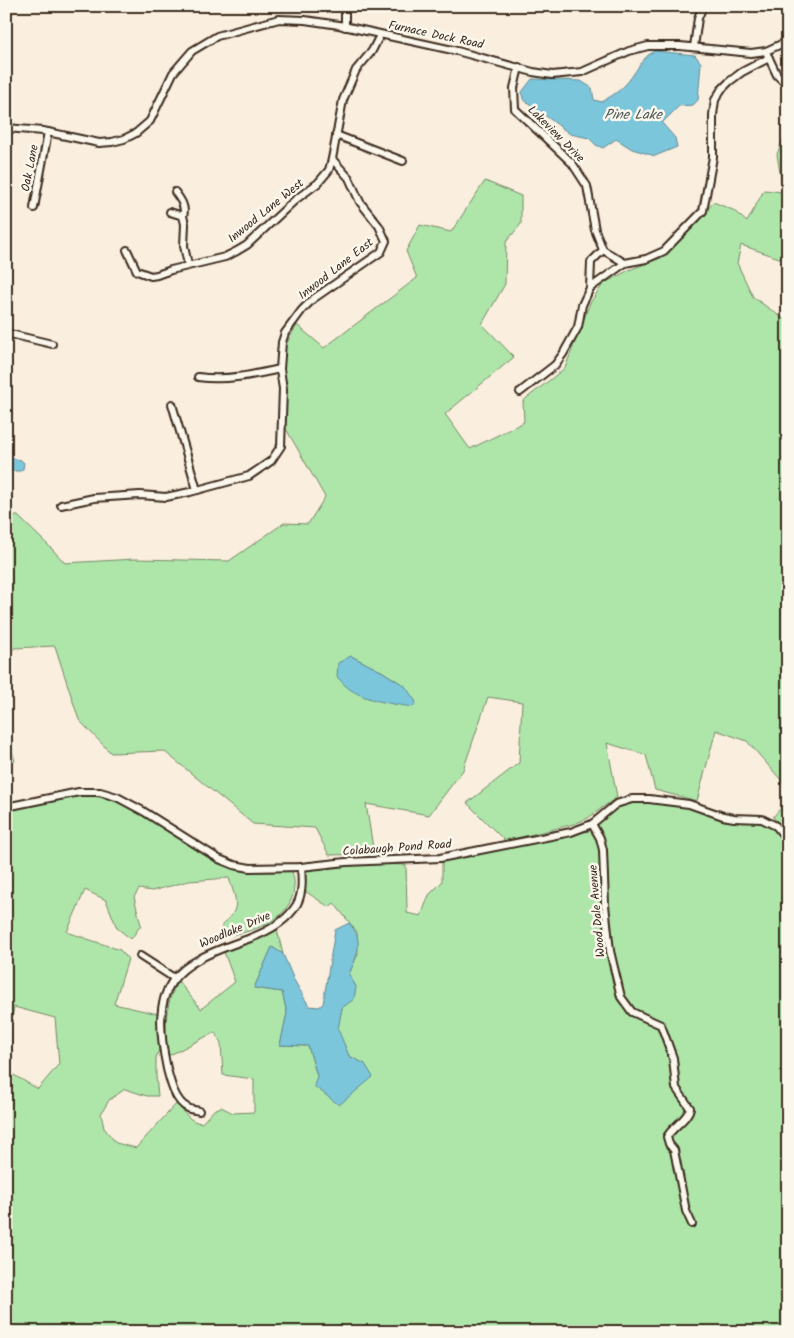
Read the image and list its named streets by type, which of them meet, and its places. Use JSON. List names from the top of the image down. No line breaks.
{"streets":{"street":["Furnace Dock Road","Lakeview Drive","Oak Lane","Inwood Lane West","Inwood Lane East","Colabaugh Pond Road","Wood Dale Avenue","Woodlake Drive"]},"crossings":[["Furnace Dock Road","Lakeview Drive"],["Furnace Dock Road","Oak Lane"],["Inwood Lane West","Inwood Lane East"],["Colabaugh Pond Road","Wood Dale Avenue"],["Colabaugh Pond Road","Woodlake Drive"]],"water":["Pine Lake"]}
